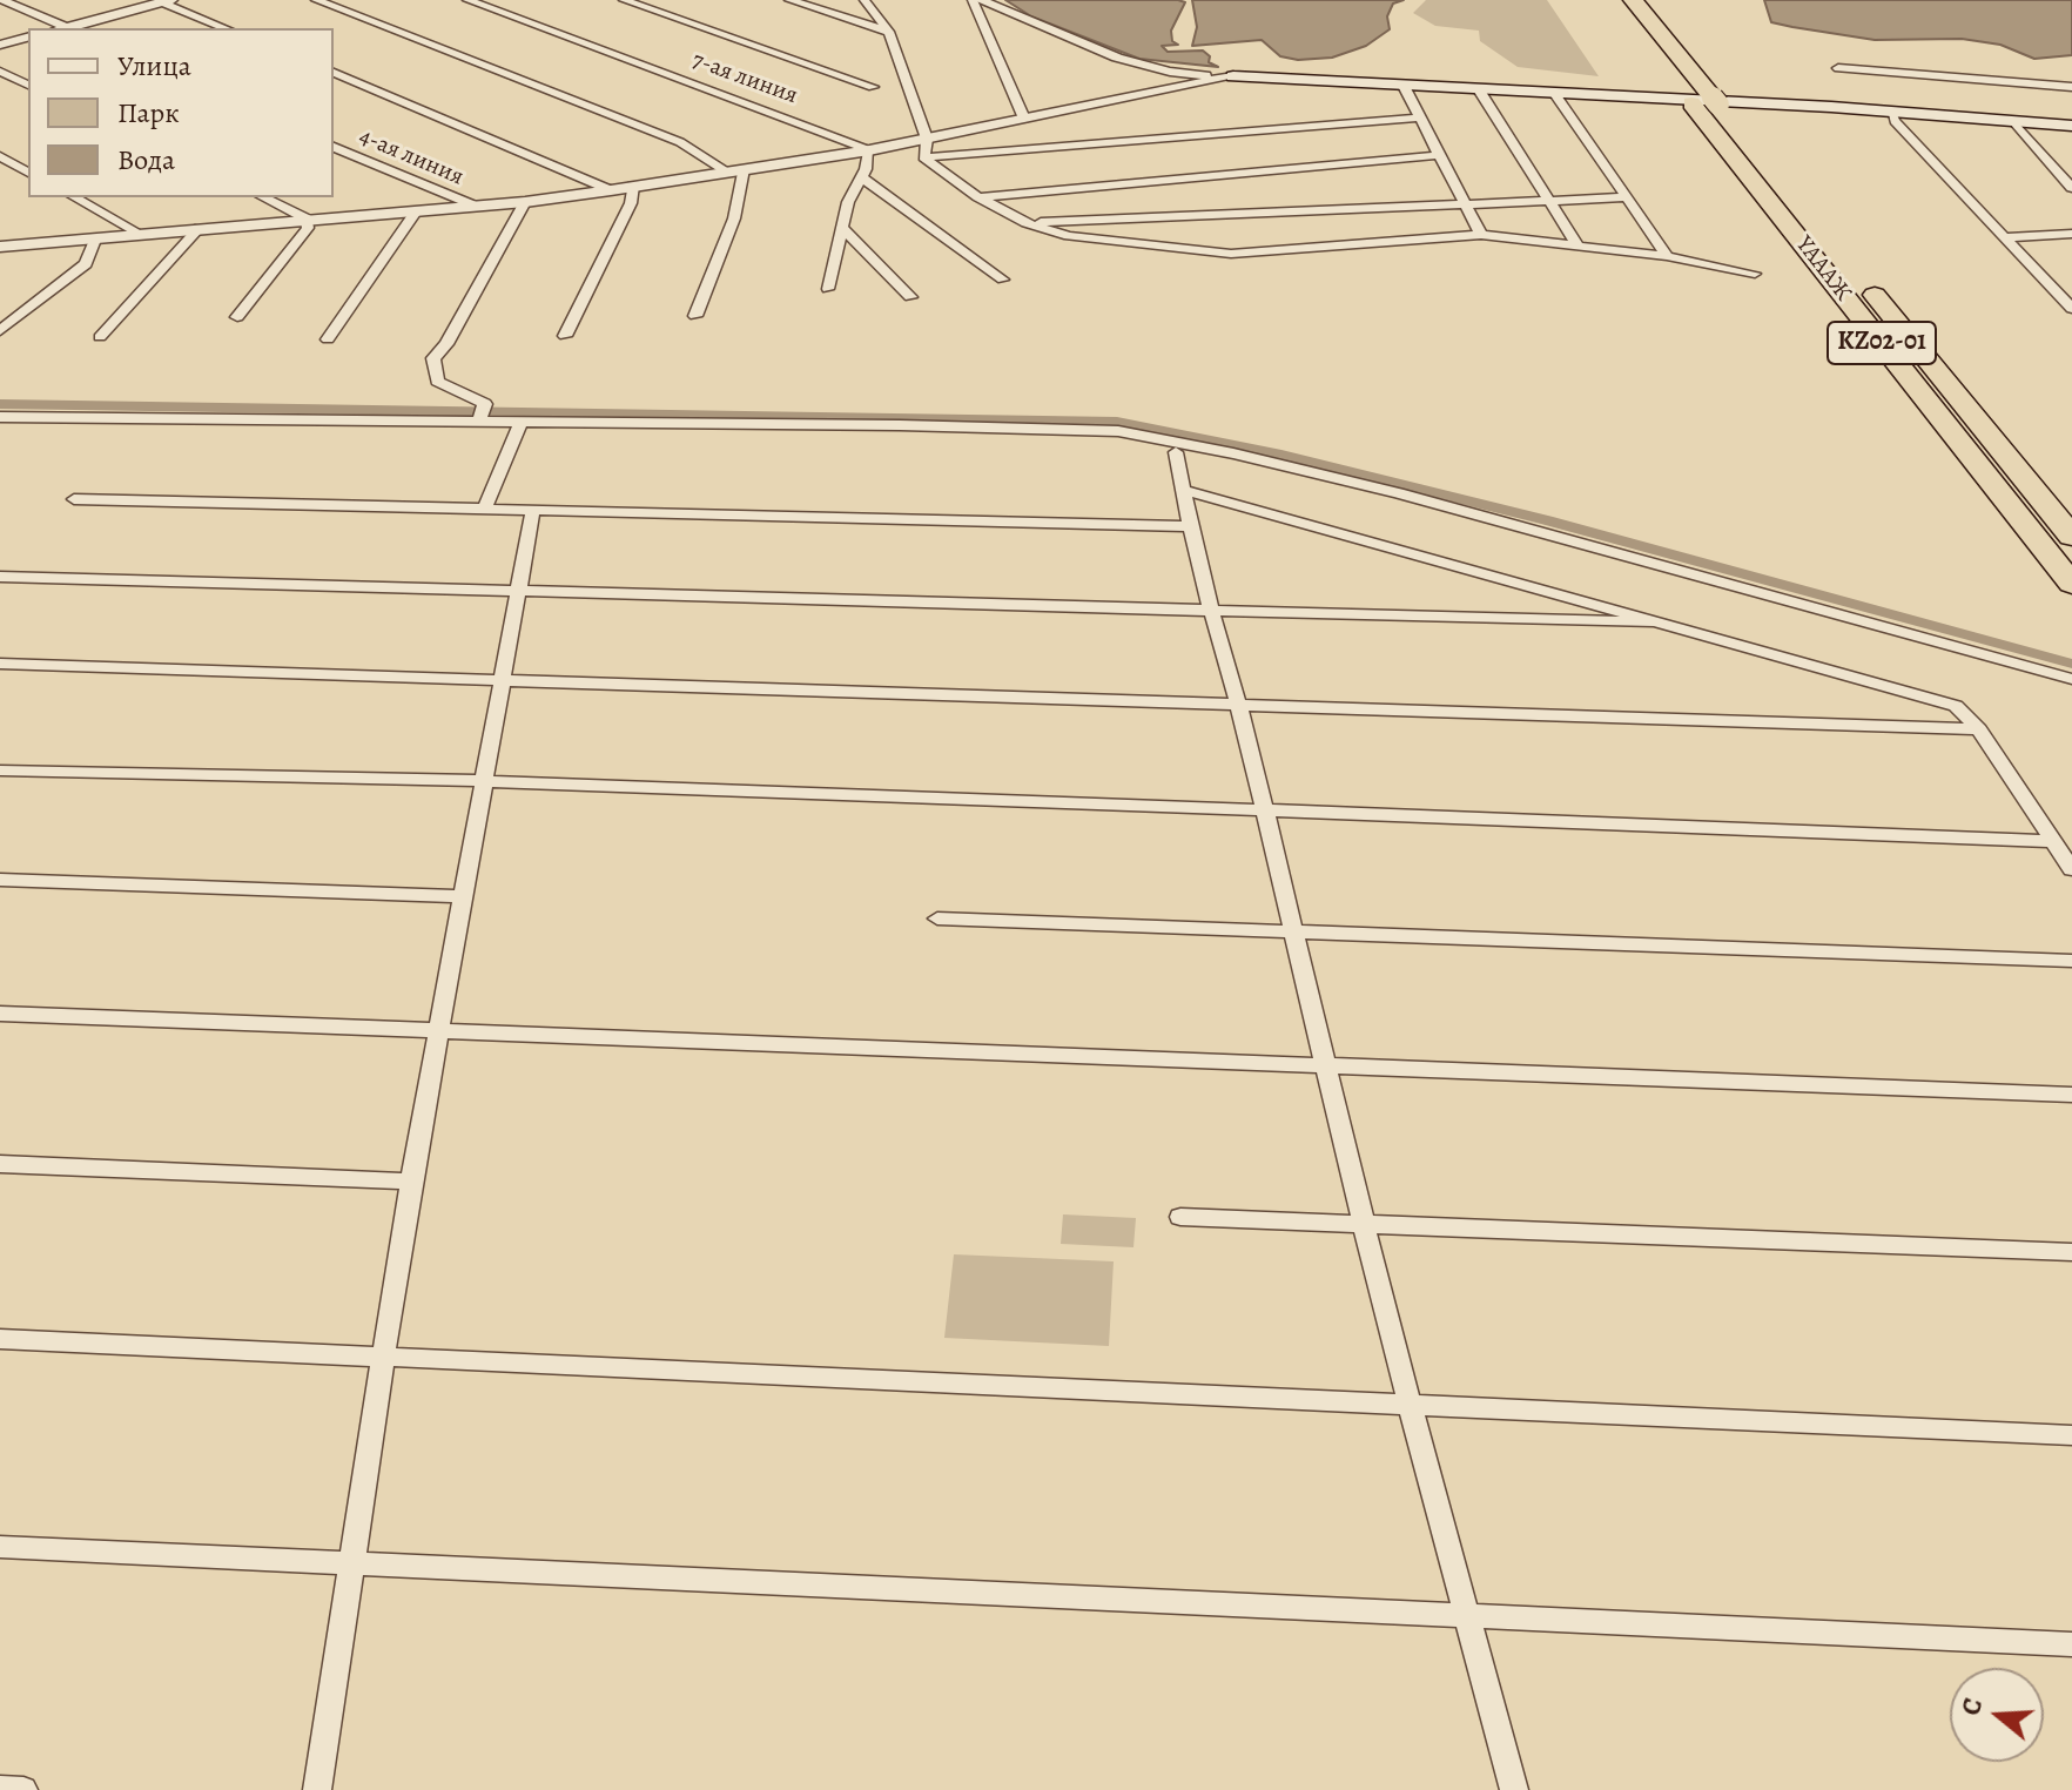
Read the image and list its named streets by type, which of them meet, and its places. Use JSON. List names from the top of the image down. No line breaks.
{"streets":{"highway":["ҮАААЖ","KZ02-01"],"street":["7-ая линия","4-ая линия"]},"legend":["Улица","Парк","Вода"],"north":"left"}
